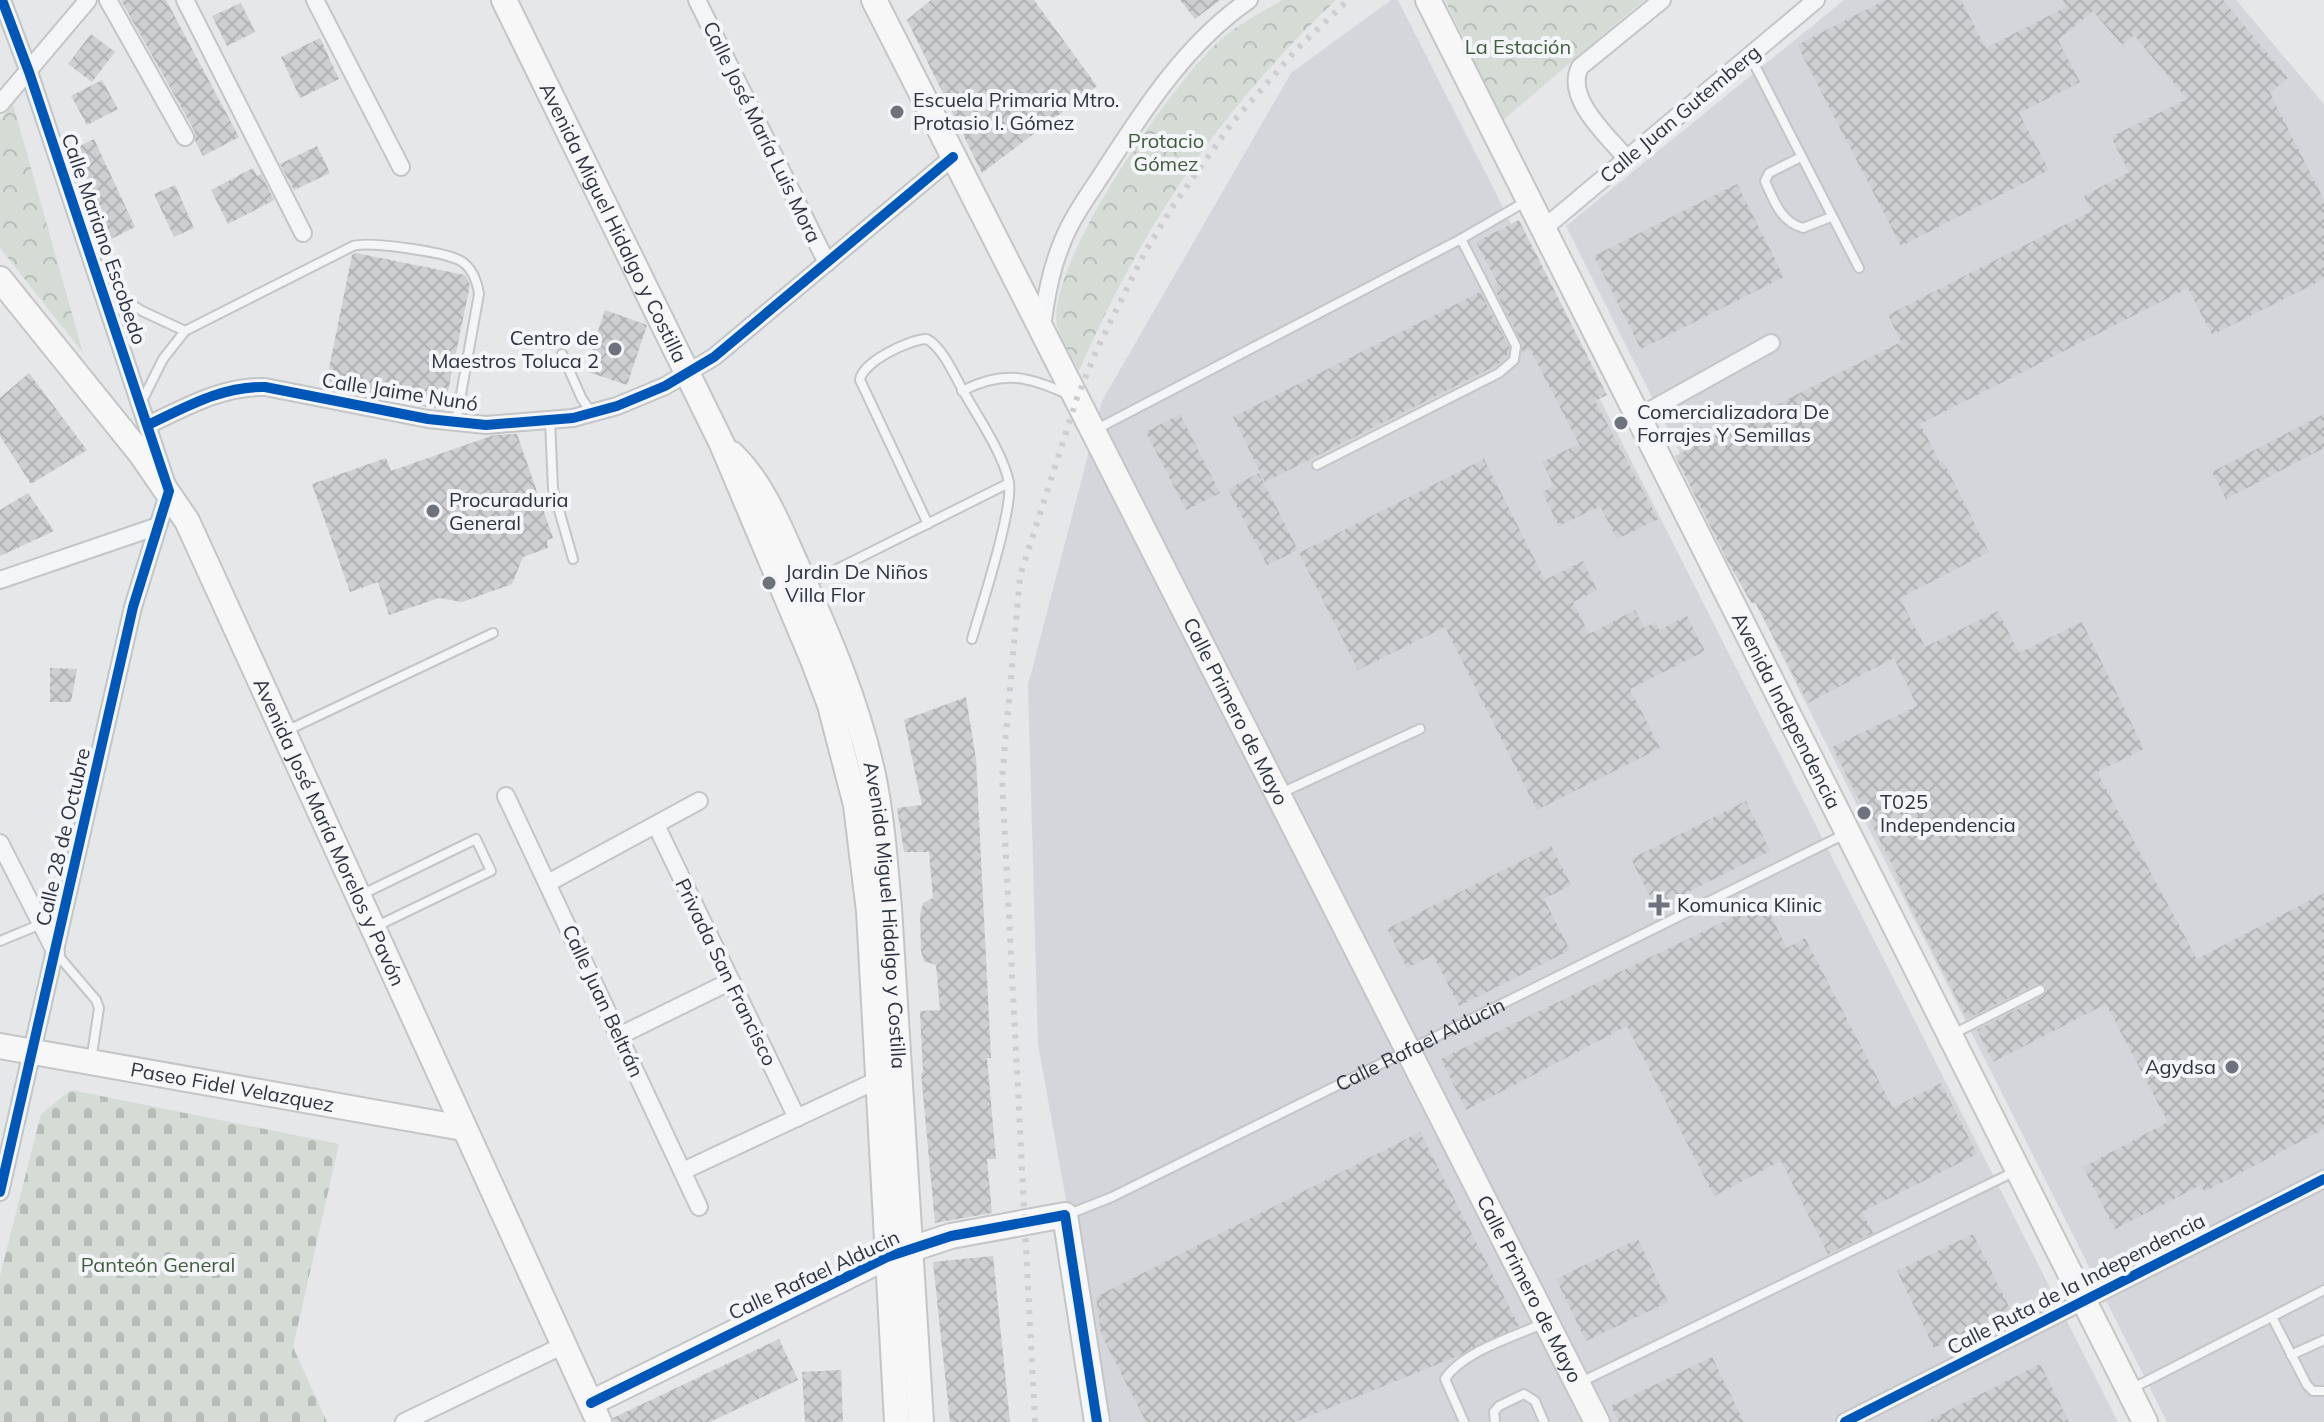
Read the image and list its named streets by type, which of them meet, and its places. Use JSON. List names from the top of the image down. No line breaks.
{"streets":{"main road":["Avenida Miguel Hidalgo y Costilla","Calle Primero de Mayo","Avenida Independencia","Avenida José María Morelos y Pavón","Calle Rafael Alducin","Paseo Fidel Velazquez"],"street":["Calle Juan Gutemberg","Calle José María Luis Mora","Calle Mariano Escobedo","Calle Jaime Nunó","Calle 28 de Octubre","Privada San Francisco","Calle Juan Beltrán","Calle Ruta de la Independencia"]},"crossings":[["Calle Juan Gutemberg","Avenida Independencia"],["Calle José María Luis Mora","Calle Jaime Nunó"],["Avenida Miguel Hidalgo y Costilla","Calle Jaime Nunó"],["Avenida Miguel Hidalgo y Costilla","Calle Rafael Alducin"],["Calle Mariano Escobedo","Calle Jaime Nunó"],["Calle Mariano Escobedo","Avenida José María Morelos y Pavón"],["Calle Mariano Escobedo","Calle 28 de Octubre"],["Calle Jaime Nunó","Calle Primero de Mayo"],["Calle Primero de Mayo","Calle Rafael Alducin"],["Avenida Independencia","Calle Rafael Alducin"],["Avenida Independencia","Calle Ruta de la Independencia"],["Avenida José María Morelos y Pavón","Calle 28 de Octubre"],["Avenida José María Morelos y Pavón","Calle Rafael Alducin"],["Avenida José María Morelos y Pavón","Paseo Fidel Velazquez"],["Calle 28 de Octubre","Paseo Fidel Velazquez"]],"parks":["La Estación","Protacio Gómez","Panteón General"],"places":{"other":["Escuela Primaria Mtro. Protasio I. Gómez","Centro de Maestros Toluca 2","Comercializadora De Forrajes Y Semillas","Procuraduria General","Jardin De Niños Villa Flor","T025 Independencia","Agydsa"],"health":["Komunica Klinic"]}}
